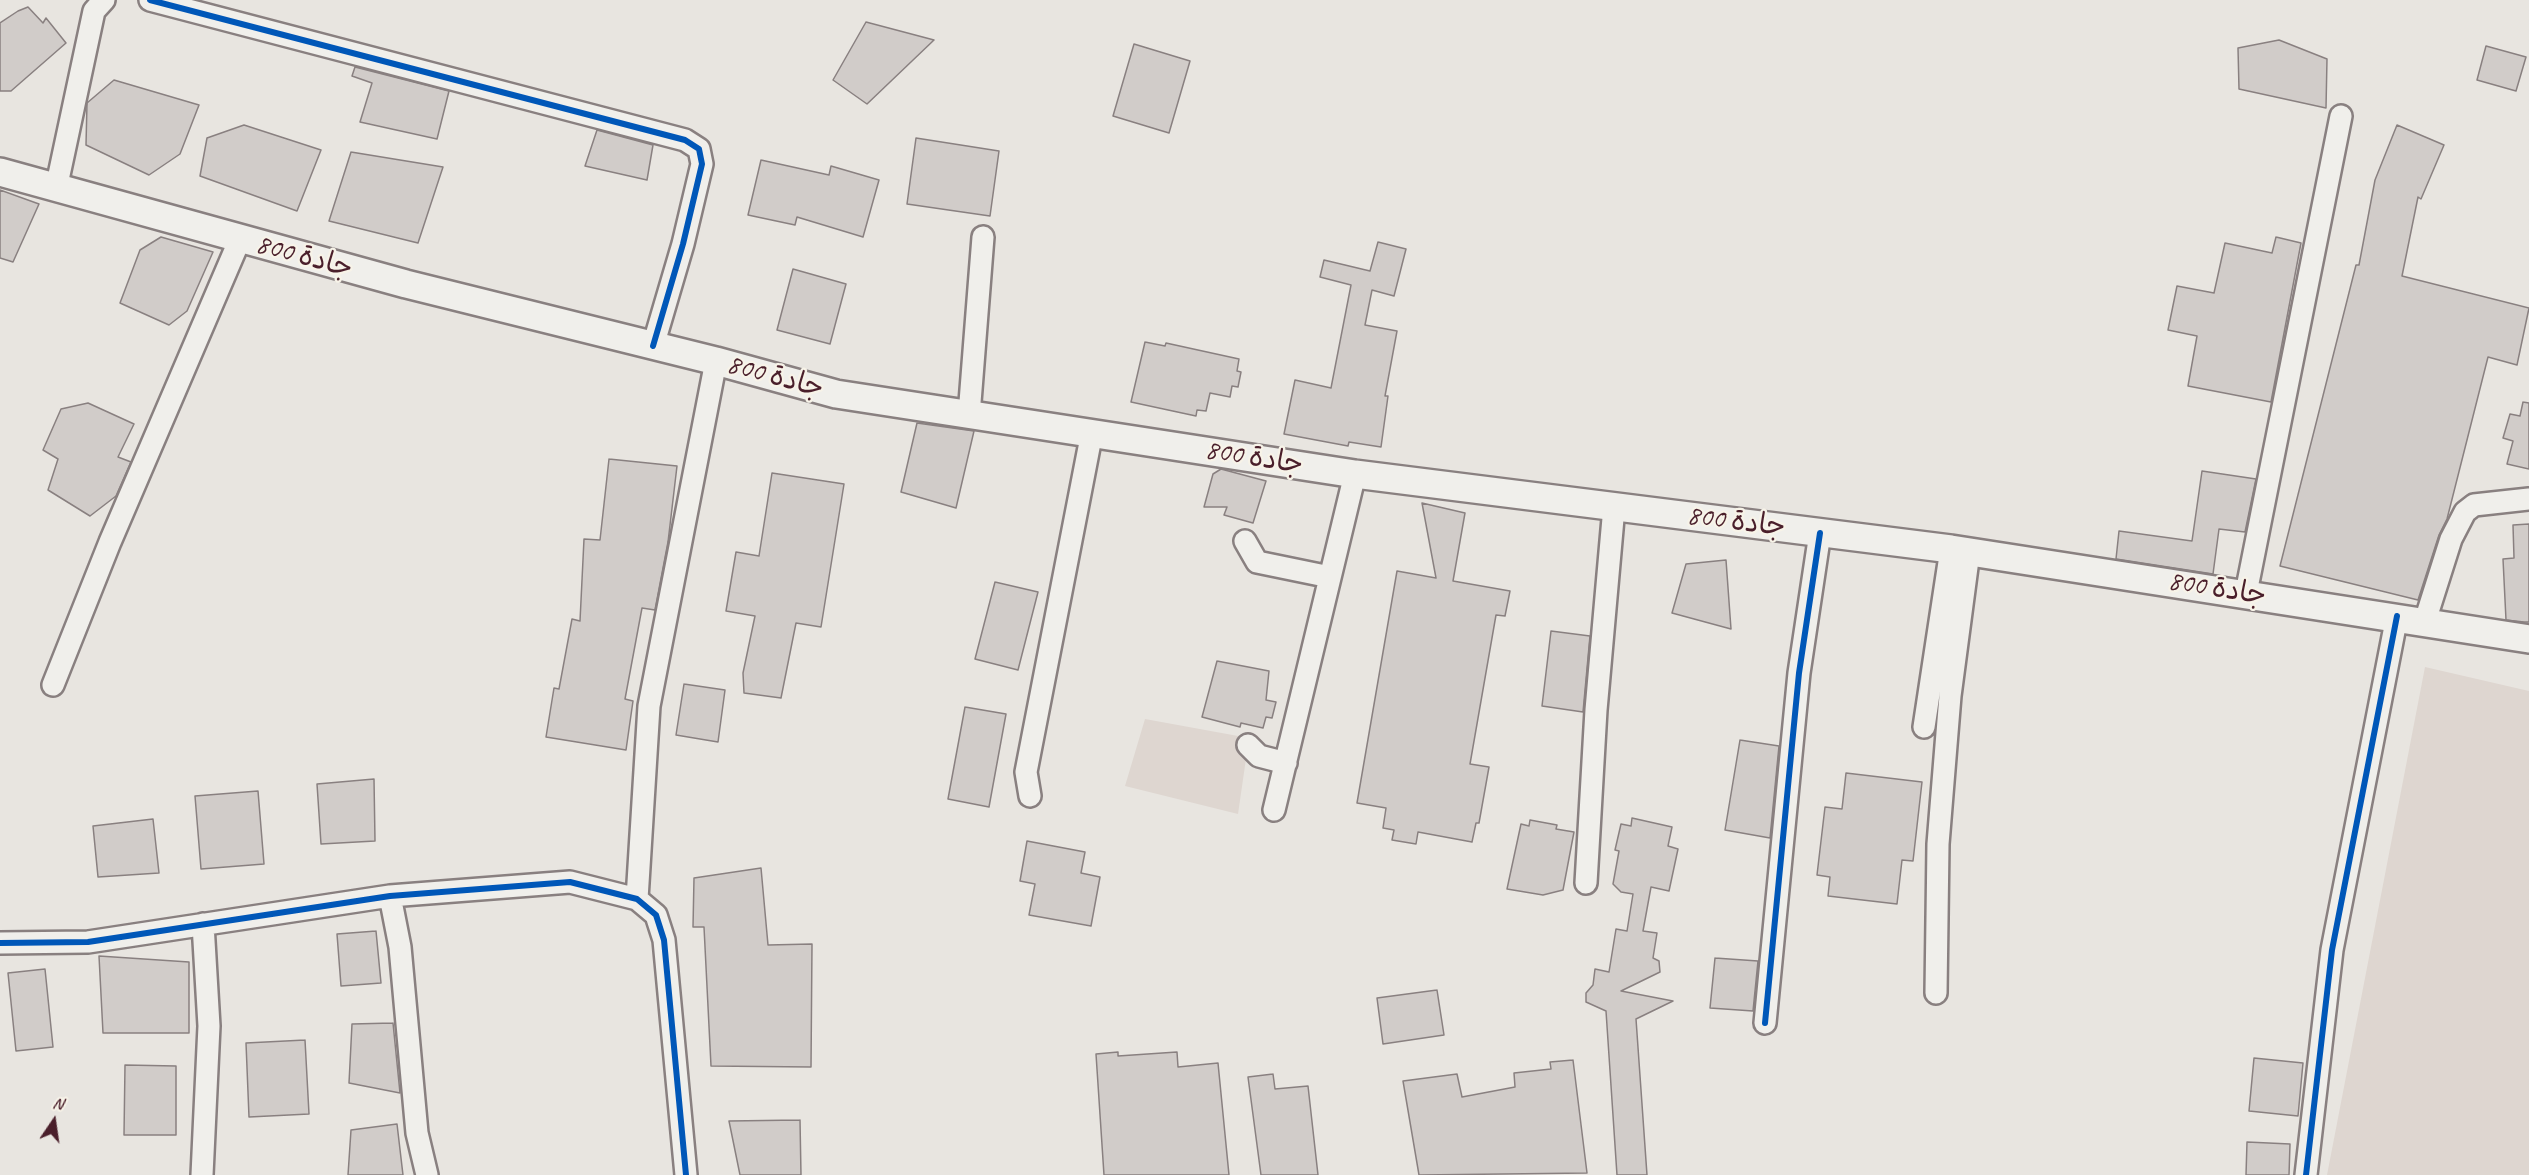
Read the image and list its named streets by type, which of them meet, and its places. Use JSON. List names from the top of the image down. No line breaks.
{"streets":{"main road":["جادة 800"]},"north":"top"}
